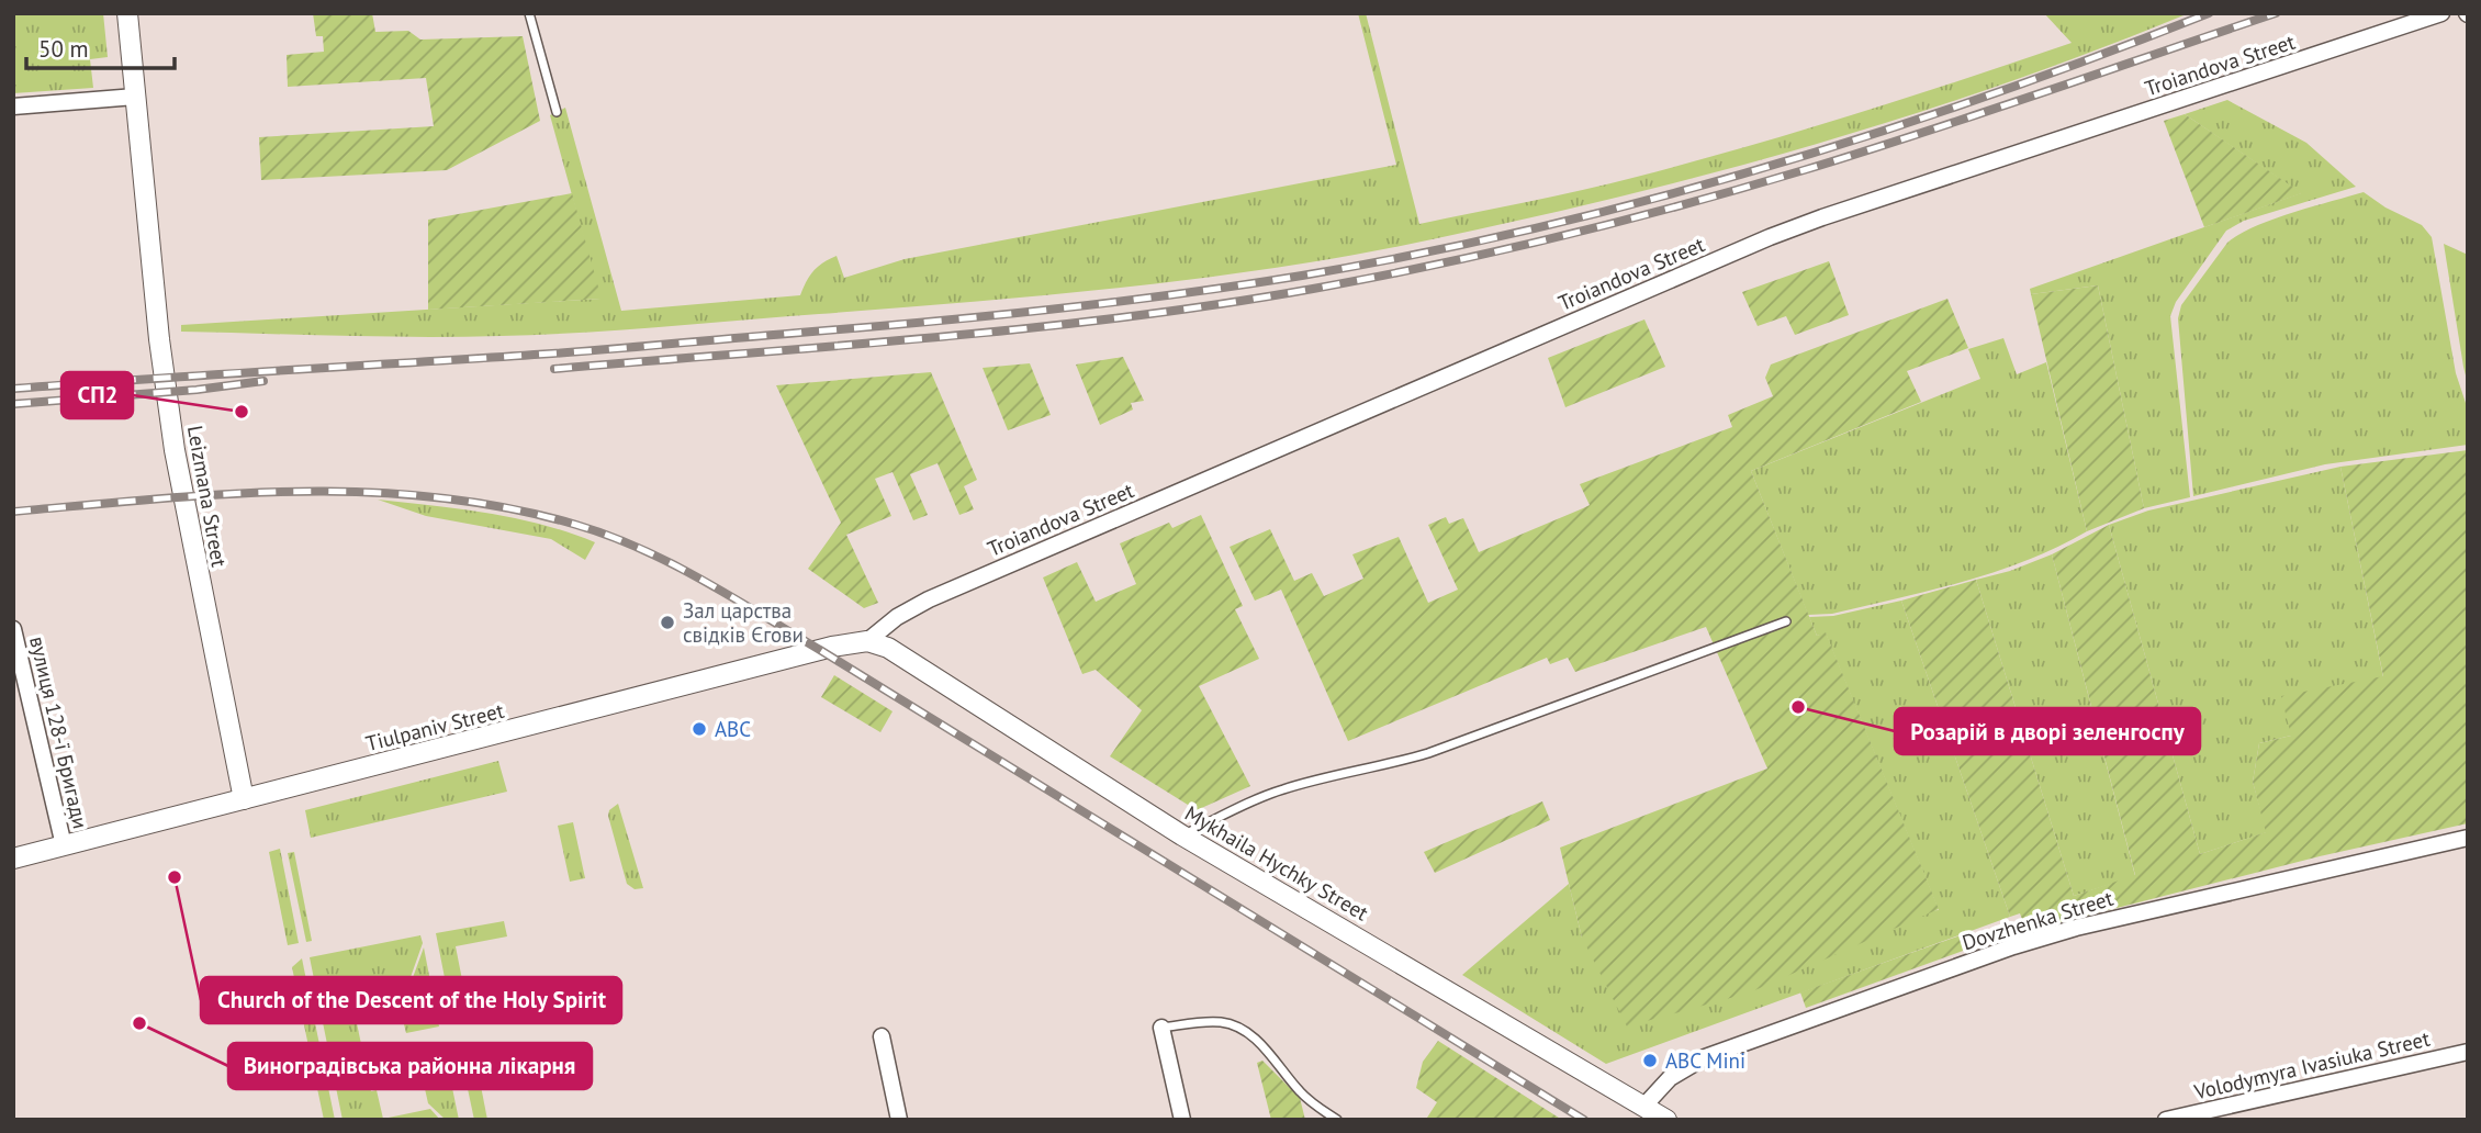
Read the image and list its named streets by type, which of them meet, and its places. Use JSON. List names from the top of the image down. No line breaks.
{"streets":{"street":["Troiandova Street","Leizmana Street","Tiulpaniv Street","вулиця 128-ї Бригади","Mykhaila Hychky Street","Dovzhenka Street","Volodymyra Ivasiuka Street"]},"crossings":[["Troiandova Street","Tiulpaniv Street"],["Troiandova Street","Mykhaila Hychky Street"],["Leizmana Street","Tiulpaniv Street"],["Tiulpaniv Street","вулиця 128-ї Бригади"],["Tiulpaniv Street","Mykhaila Hychky Street"],["Mykhaila Hychky Street","Dovzhenka Street"]],"places":["СП2","Зал царства свідків Єгови","Розарій в дворі зеленгоспу","ABC","Church of the Descent of the Holy Spirit","Виноградівська районна лікарня","ABC Mini"],"scale_bar":"50 m"}
